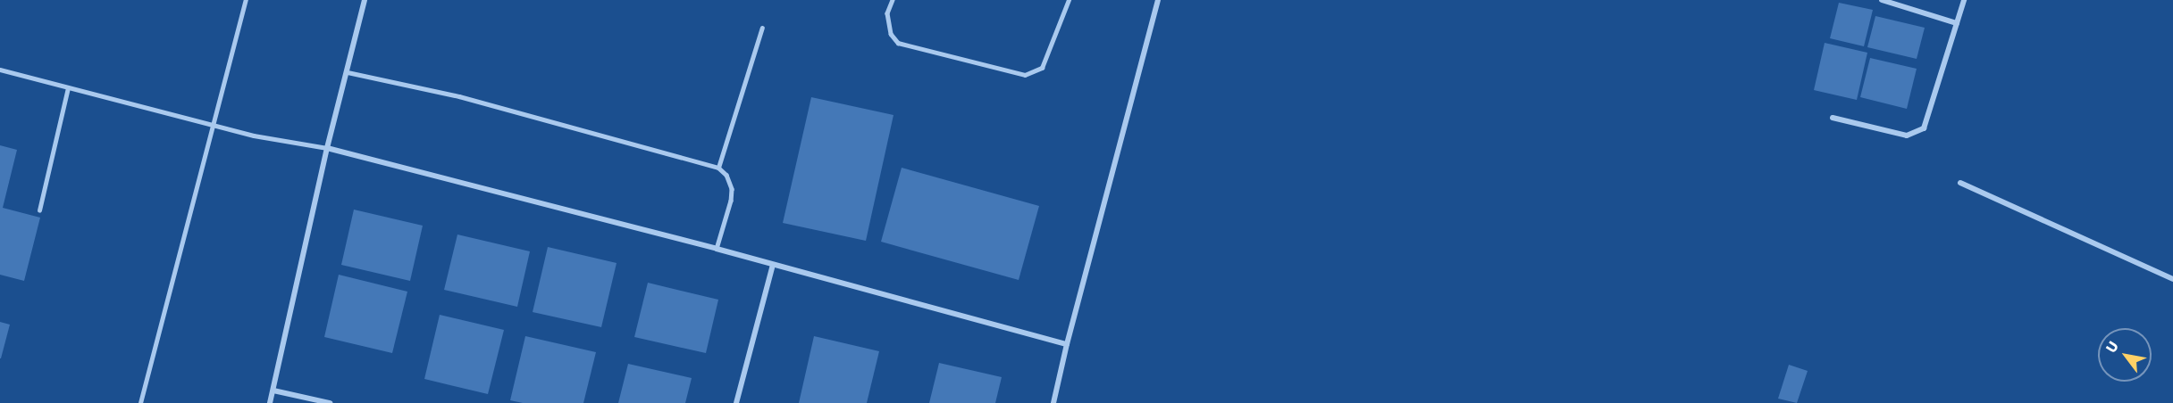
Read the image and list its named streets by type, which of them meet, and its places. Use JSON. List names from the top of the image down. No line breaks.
{"north":"top left"}
